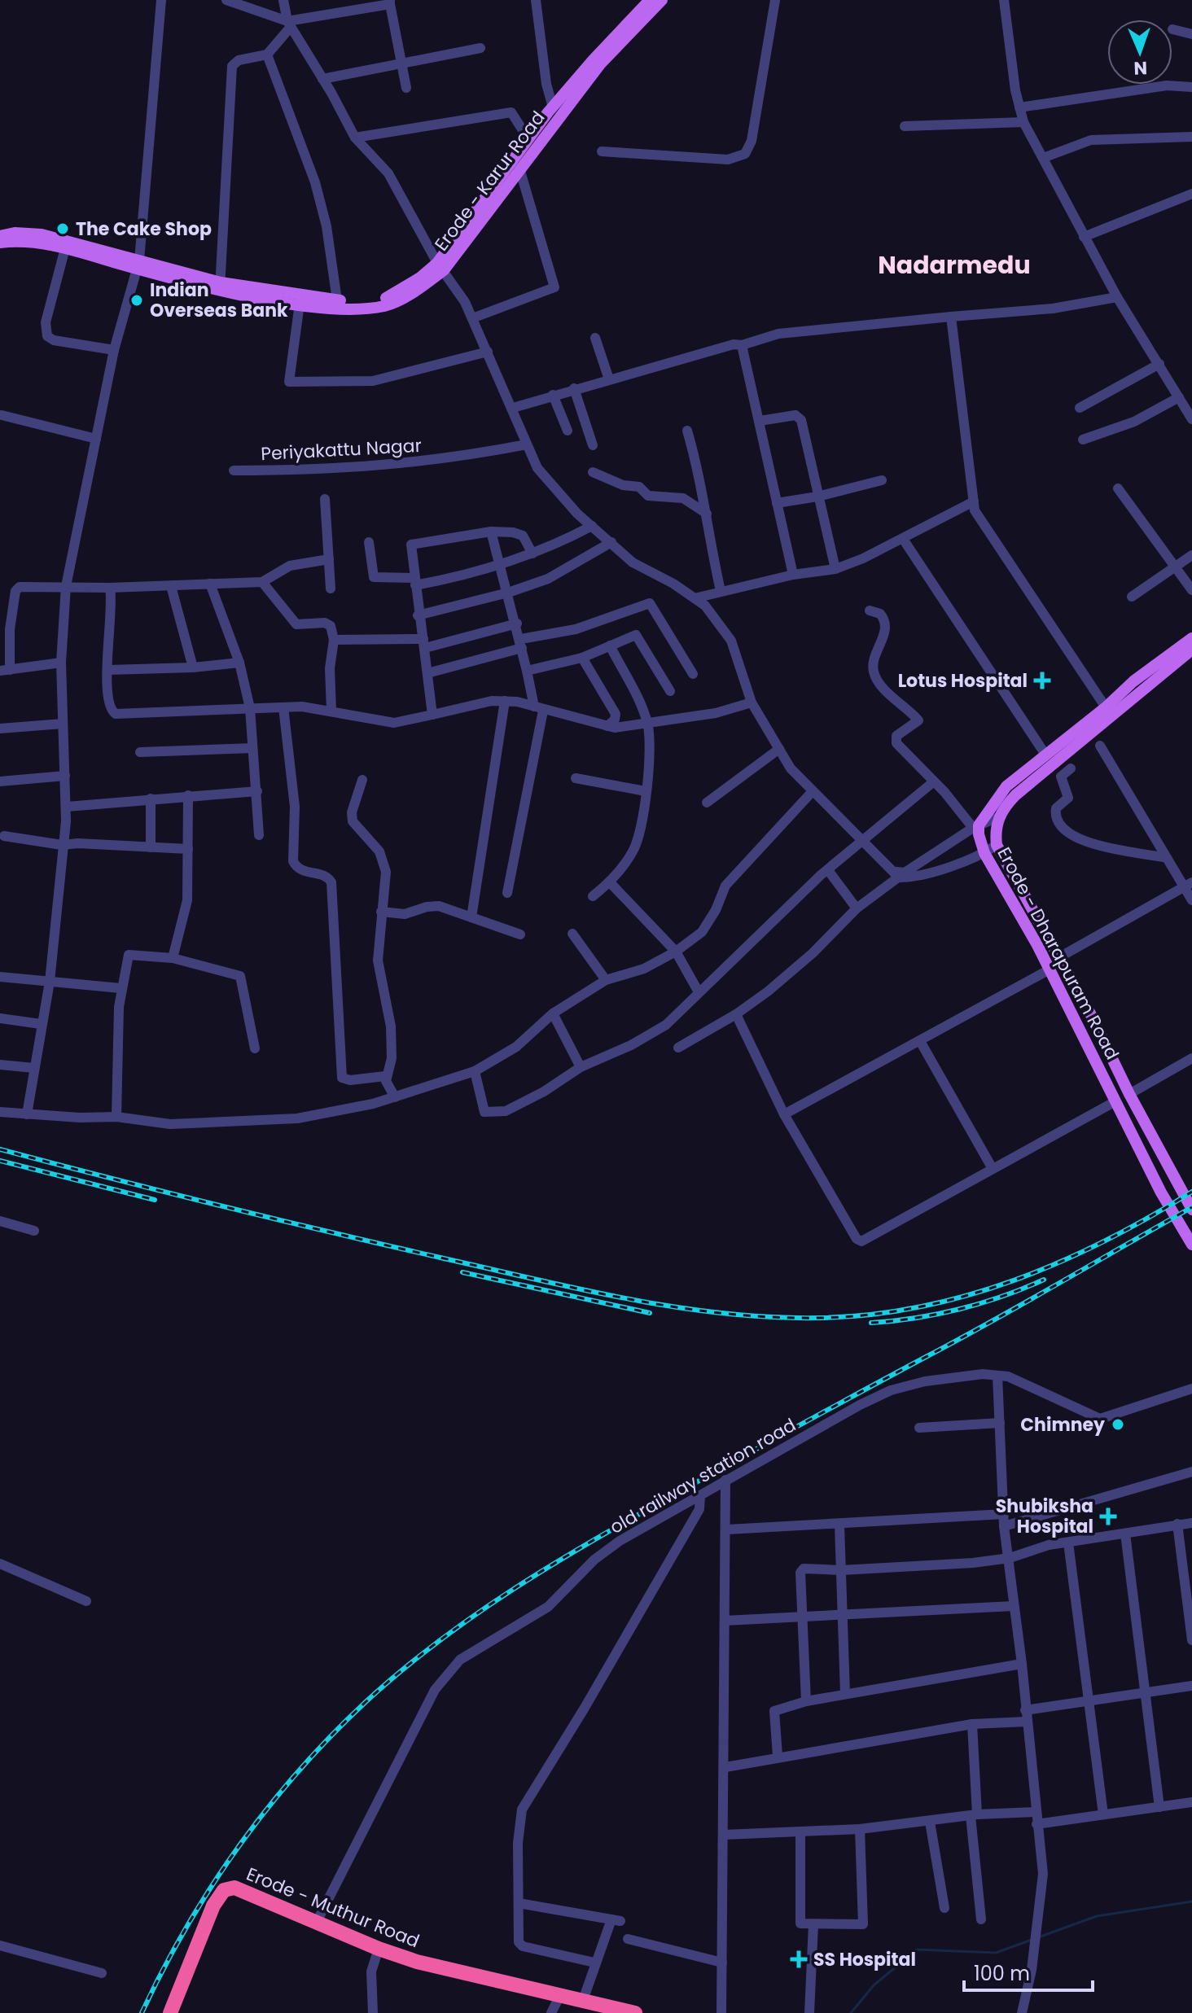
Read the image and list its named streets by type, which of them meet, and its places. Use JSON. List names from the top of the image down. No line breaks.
{"streets":{"highway":["Erode - Muthur Road"],"main road":["Erode - Karur Road","Erode - Dharapuram Road"],"street":["Periyakattu Nagar","old railway station road"]},"crossings":[["old railway station road","Erode - Muthur Road"]],"districts":["Nadarmedu"],"places":{"other":["The Cake Shop","Indian Overseas Bank","Chimney"],"health":["Lotus Hospital","Shubiksha Hospital","SS Hospital"]},"scale_bar":"100 m","north":"bottom"}
